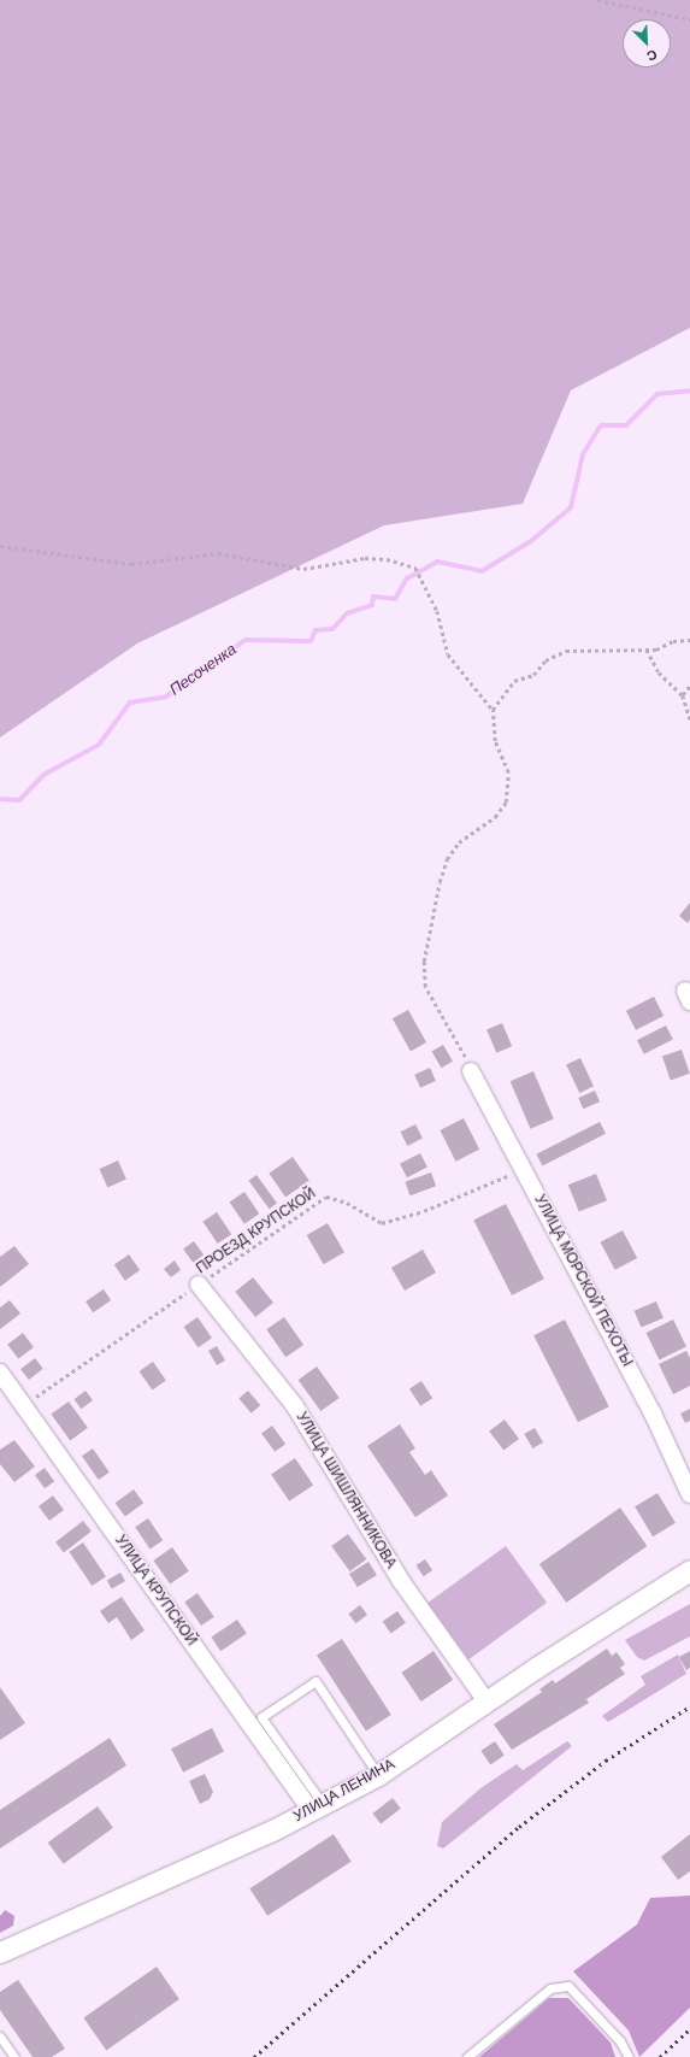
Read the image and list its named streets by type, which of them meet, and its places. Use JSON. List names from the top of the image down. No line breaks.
{"streets":{"street":["УЛИЦА МОРСКОЙ ПЕХОТЫ","УЛИЦА ШИШЛЯННИКОВА","УЛИЦА КРУПСКОЙ","УЛИЦА ЛЕНИНА"],"path":["ПРОЕЗД КРУПСКОЙ"]},"crossings":[["ПРОЕЗД КРУПСКОЙ","УЛИЦА МОРСКОЙ ПЕХОТЫ"],["ПРОЕЗД КРУПСКОЙ","УЛИЦА ШИШЛЯННИКОВА"],["ПРОЕЗД КРУПСКОЙ","УЛИЦА КРУПСКОЙ"],["УЛИЦА ШИШЛЯННИКОВА","УЛИЦА ЛЕНИНА"],["УЛИЦА КРУПСКОЙ","УЛИЦА ЛЕНИНА"]],"water":["Песоченка"],"north":"bottom right"}
